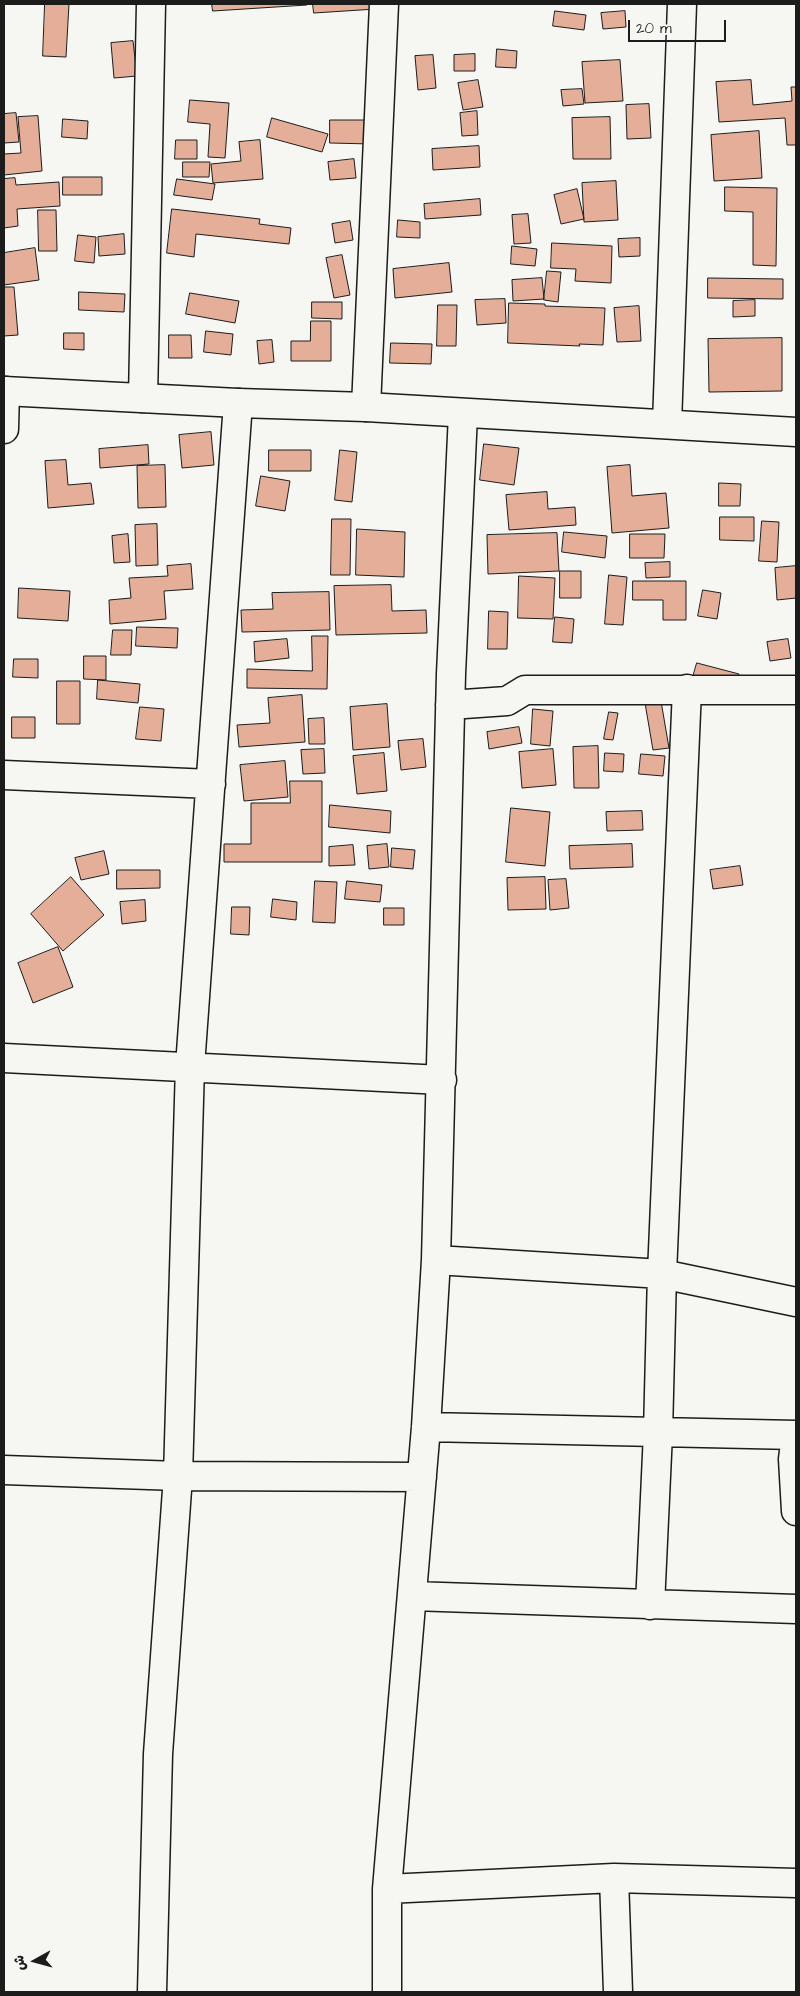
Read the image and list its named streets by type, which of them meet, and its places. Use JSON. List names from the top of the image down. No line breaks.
{"scale_bar":"20 m","north":"left"}
